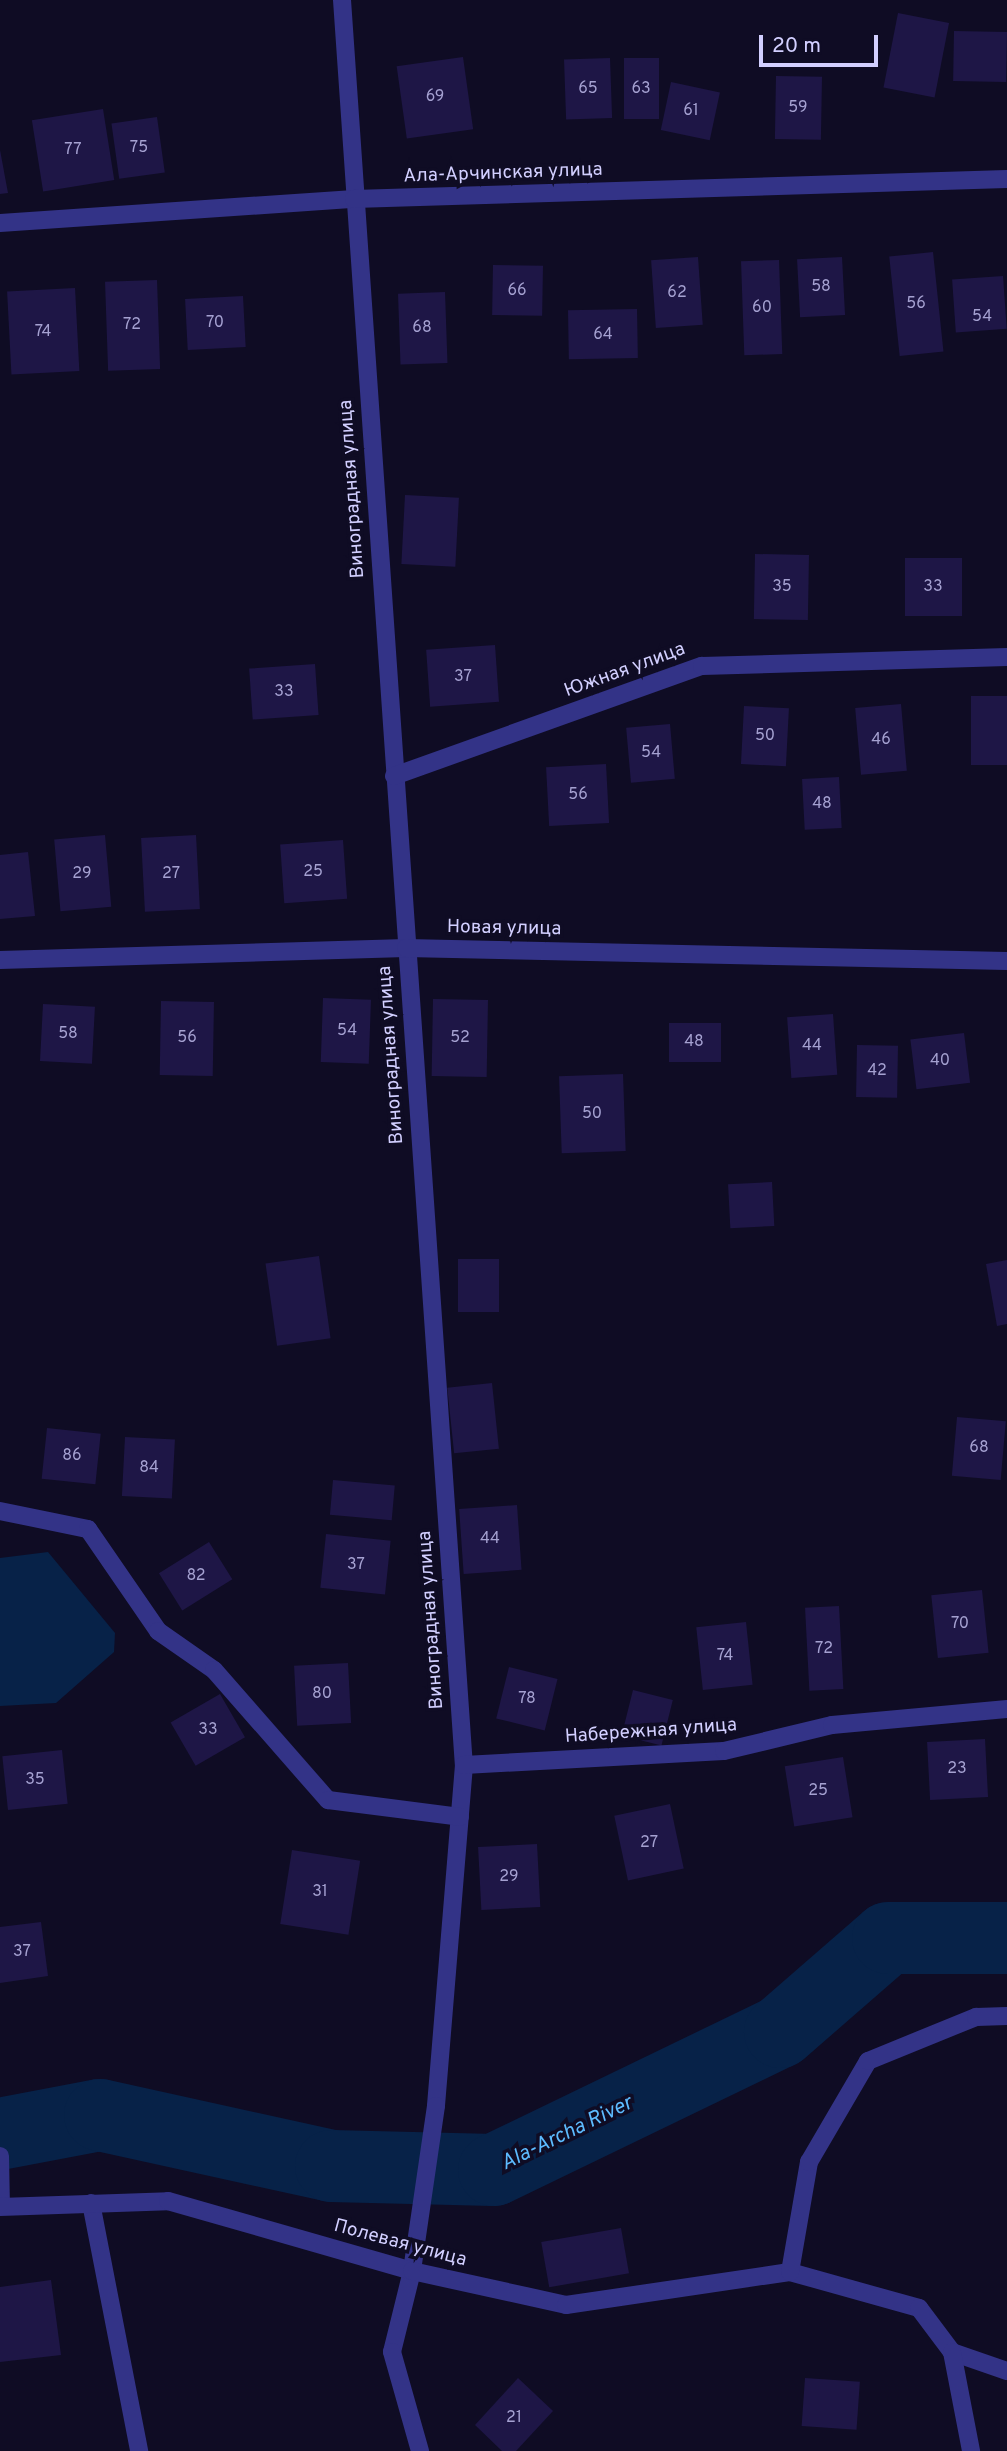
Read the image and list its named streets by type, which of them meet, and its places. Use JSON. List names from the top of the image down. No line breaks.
{"streets":{"street":["Ала-Арчинская улица","Виноградная улица","Южная улица","Новая улица","Набережная улица","Полевая улица"]},"crossings":[["Ала-Арчинская улица","Виноградная улица"],["Виноградная улица","Южная улица"],["Виноградная улица","Новая улица"],["Виноградная улица","Набережная улица"],["Виноградная улица","Полевая улица"]],"water":["Ala-Archa River"],"house_numbers":["65","63","69","59","61","75","77","58","66","62","56","60","54","70","72","68","74","64","35","33","37","33","50","46","54","56","48","25","29","27","54","58","56","52","48","44","40","42","50","68","86","84","44","37","82","70","72","74","80","78","33","23","35","25","27","29","31","37","21"],"scale_bar":"20 m"}
